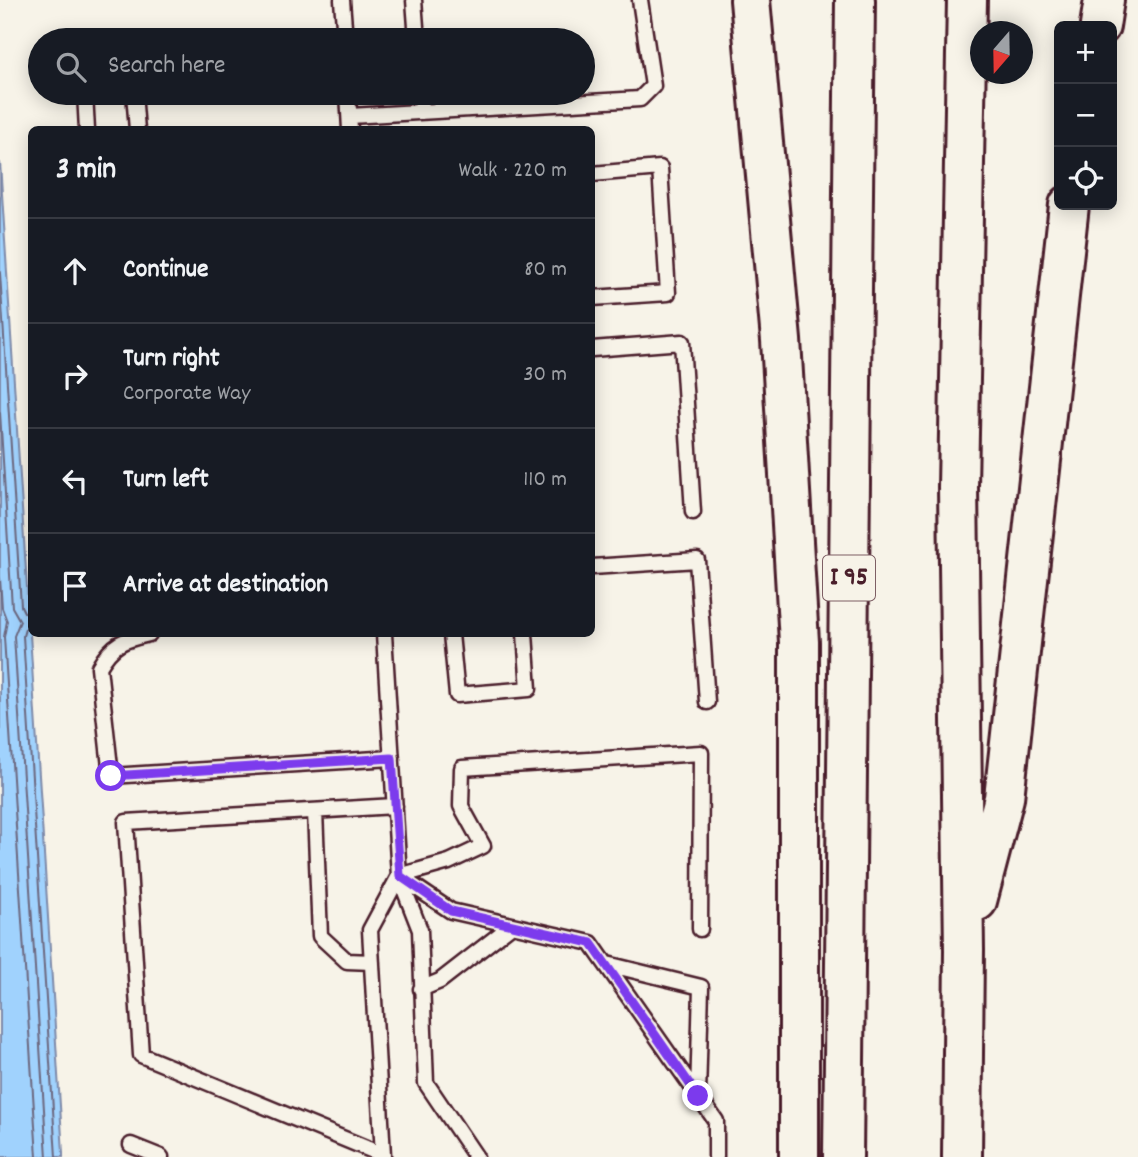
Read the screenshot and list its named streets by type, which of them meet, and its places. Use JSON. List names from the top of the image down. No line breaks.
{"streets":{"highway":["I 95"]},"north":"bottom","page":{"map_buttons":["+","−"],"search":"Search here","heading":["3 min","Walk · 220 m"],"list":[["Continue","80 m"],["Turn right","Corporate Way","30 m"],["Turn left","110 m"],"Arrive at destination"]}}
